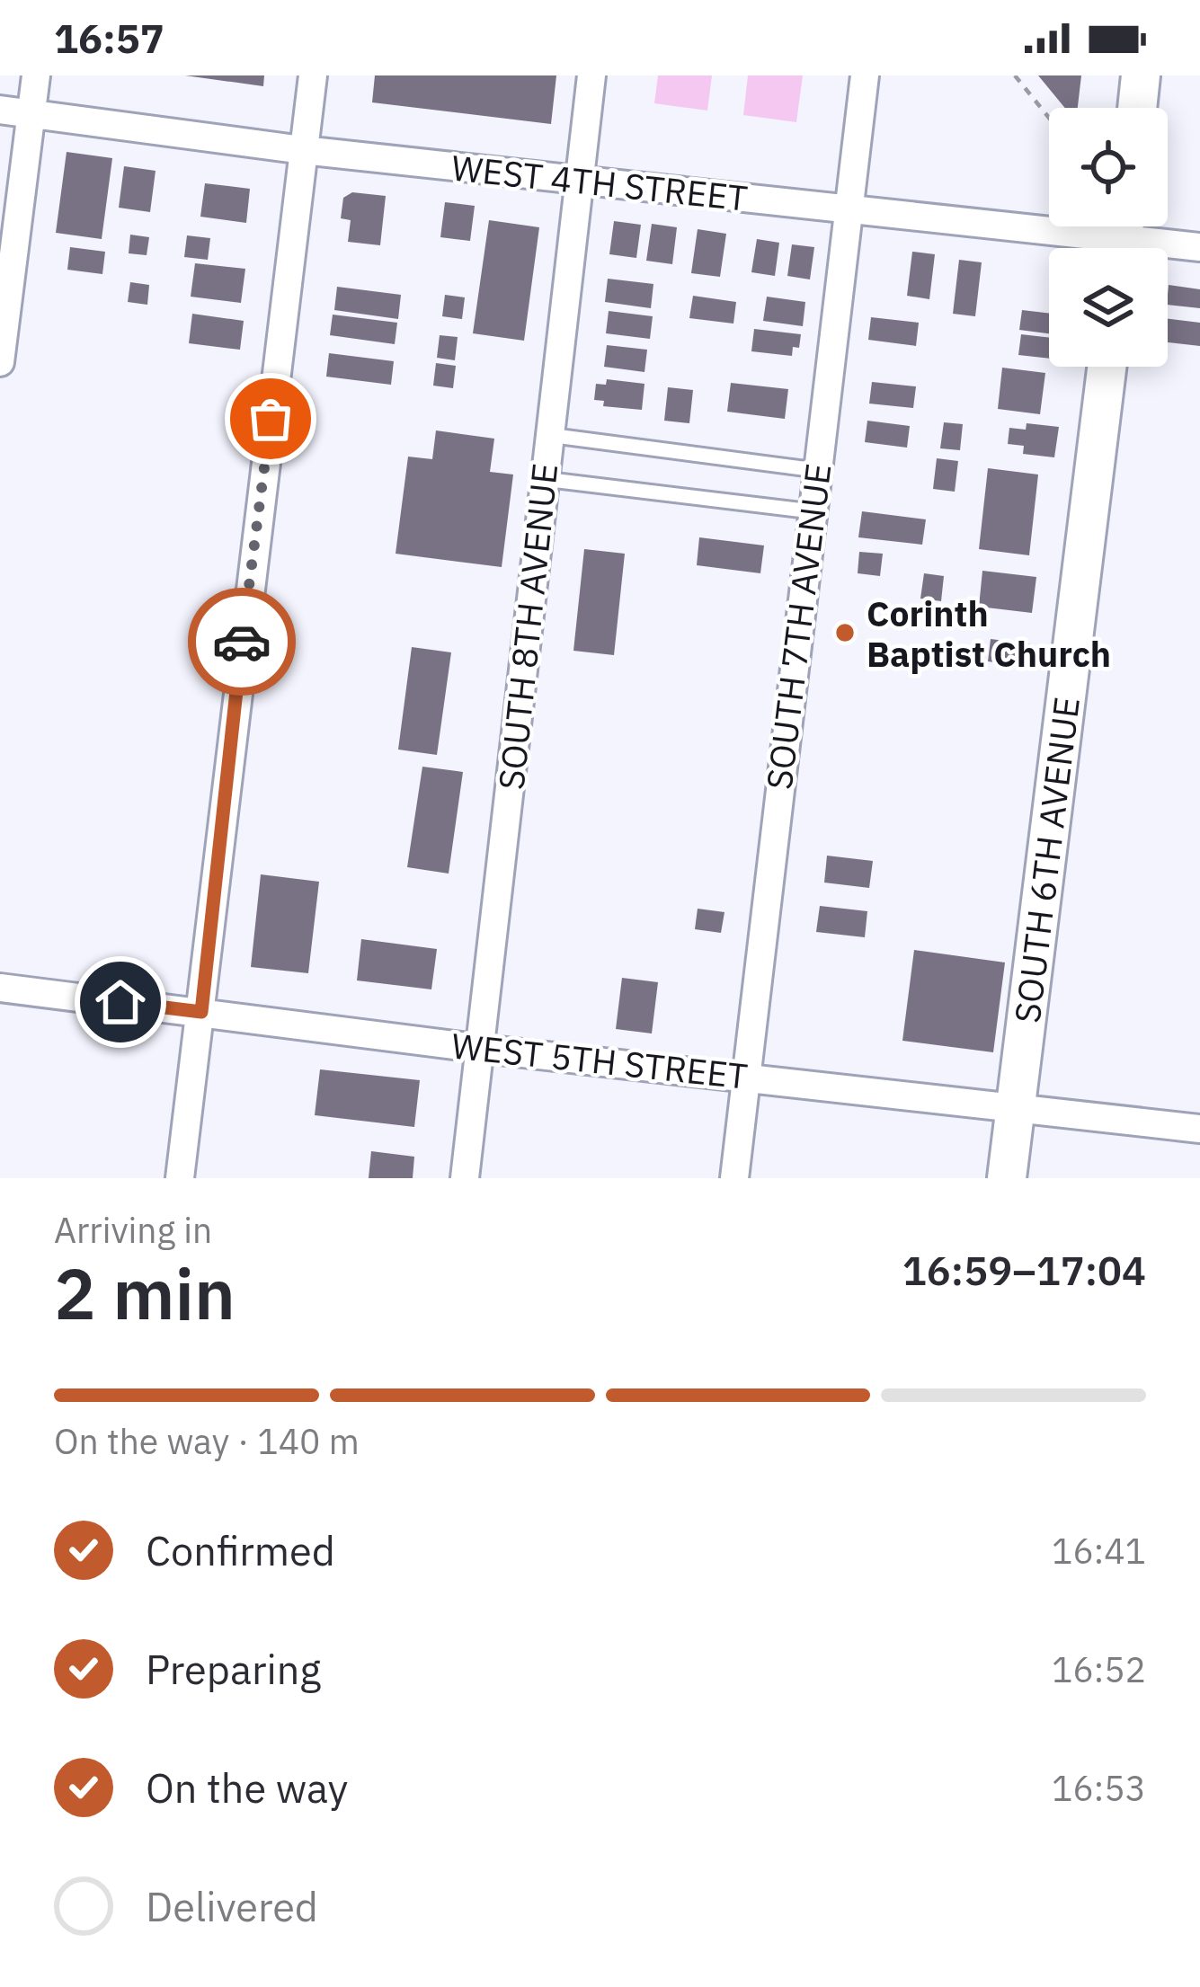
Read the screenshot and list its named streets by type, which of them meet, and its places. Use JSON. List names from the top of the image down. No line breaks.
{"streets":{"street":["WEST 4TH STREET","SOUTH 8TH AVENUE","SOUTH 7TH AVENUE","SOUTH 6TH AVENUE","WEST 5TH STREET"]},"crossings":[["WEST 4TH STREET","SOUTH 8TH AVENUE"],["WEST 4TH STREET","SOUTH 7TH AVENUE"],["SOUTH 8TH AVENUE","WEST 5TH STREET"],["SOUTH 7TH AVENUE","WEST 5TH STREET"],["SOUTH 6TH AVENUE","WEST 5TH STREET"]],"places":["Corinth Baptist Church"],"page":{"status":"16:57","heading":["2 min","Arriving in","16:59–17:04"],"bar":"On the way · 140 m","list":[["Confirmed","16:41"],["Preparing","16:52"],["On the way","16:53"],"Delivered"]}}
